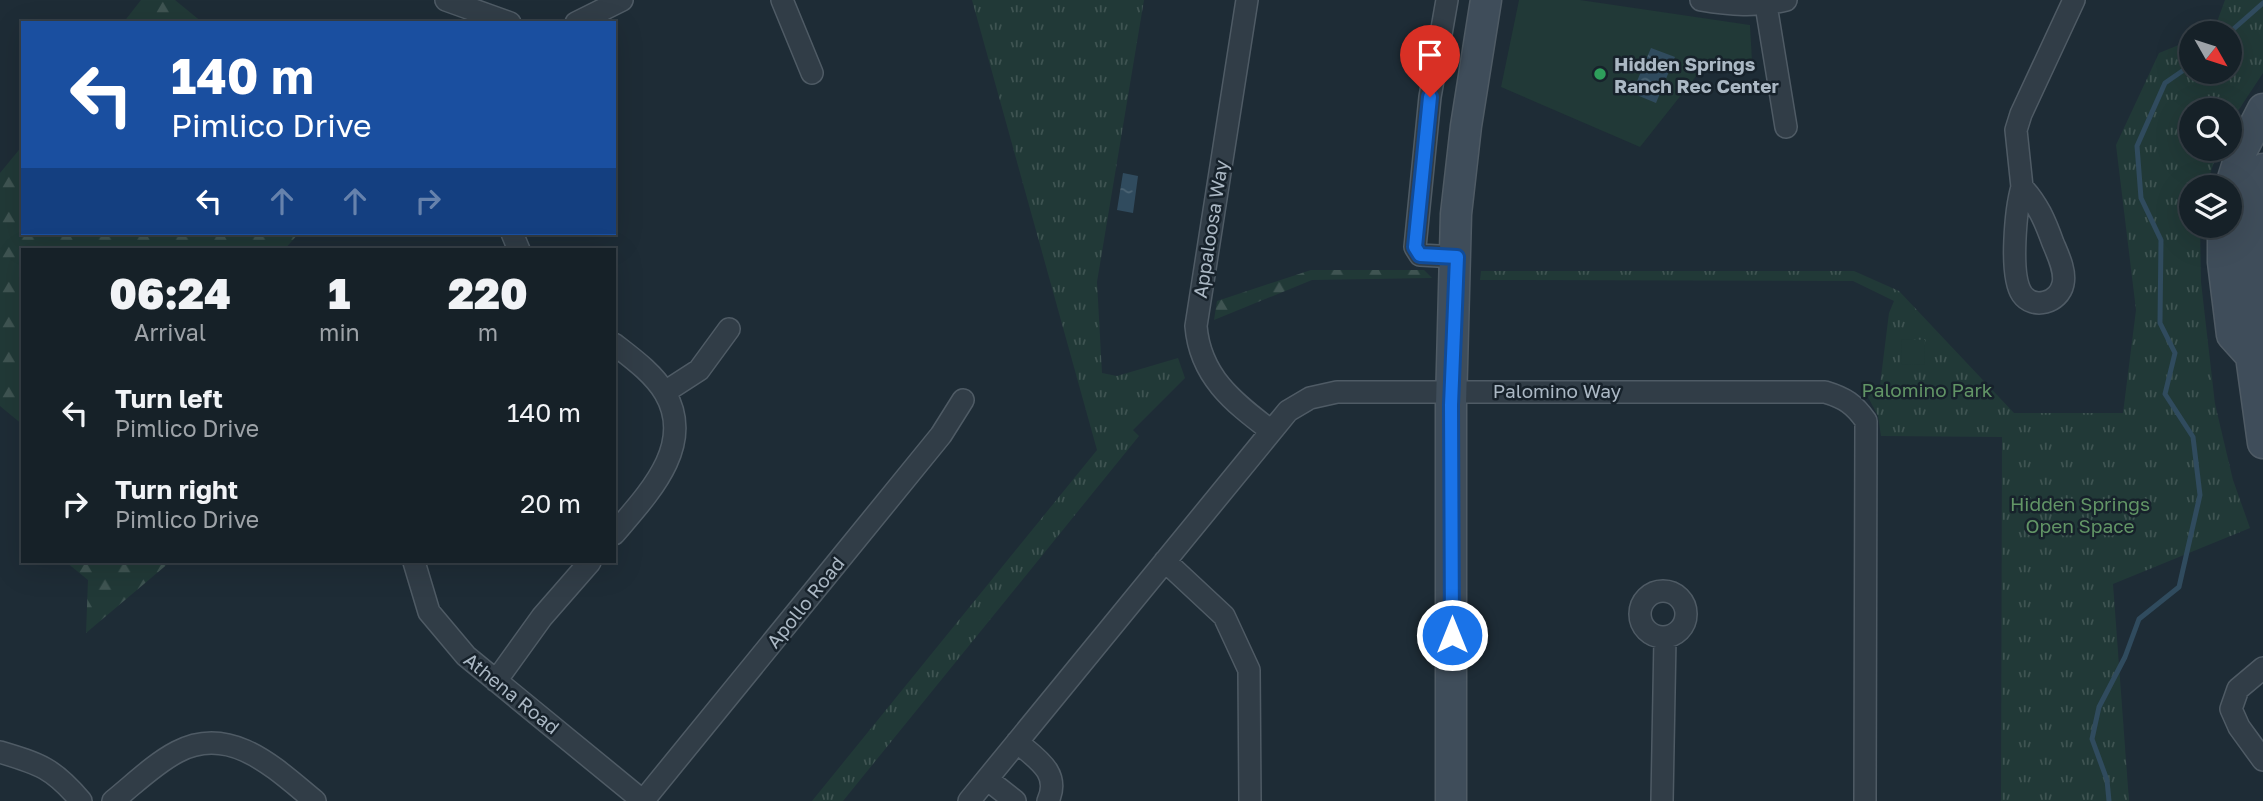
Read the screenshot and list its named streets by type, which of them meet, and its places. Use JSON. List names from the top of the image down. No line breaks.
{"streets":{"street":["Appaloosa Way","Palomino Way","Apollo Road","Athena Road"]},"crossings":[["Appaloosa Way","Palomino Way"],["Apollo Road","Athena Road"]],"parks":["Palomino Park","Hidden Springs Open Space"],"places":["Hidden Springs Ranch Rec Center"],"north":"bottom right","page":{"turn":["140 m","Pimlico Drive"],"eta":["06:24","Arrival","1","min","220","m"],"list":[{"name":"Turn left","note":"Pimlico Drive","value":"140 m"},{"name":"Turn right","note":"Pimlico Drive","value":"20 m"}]}}
